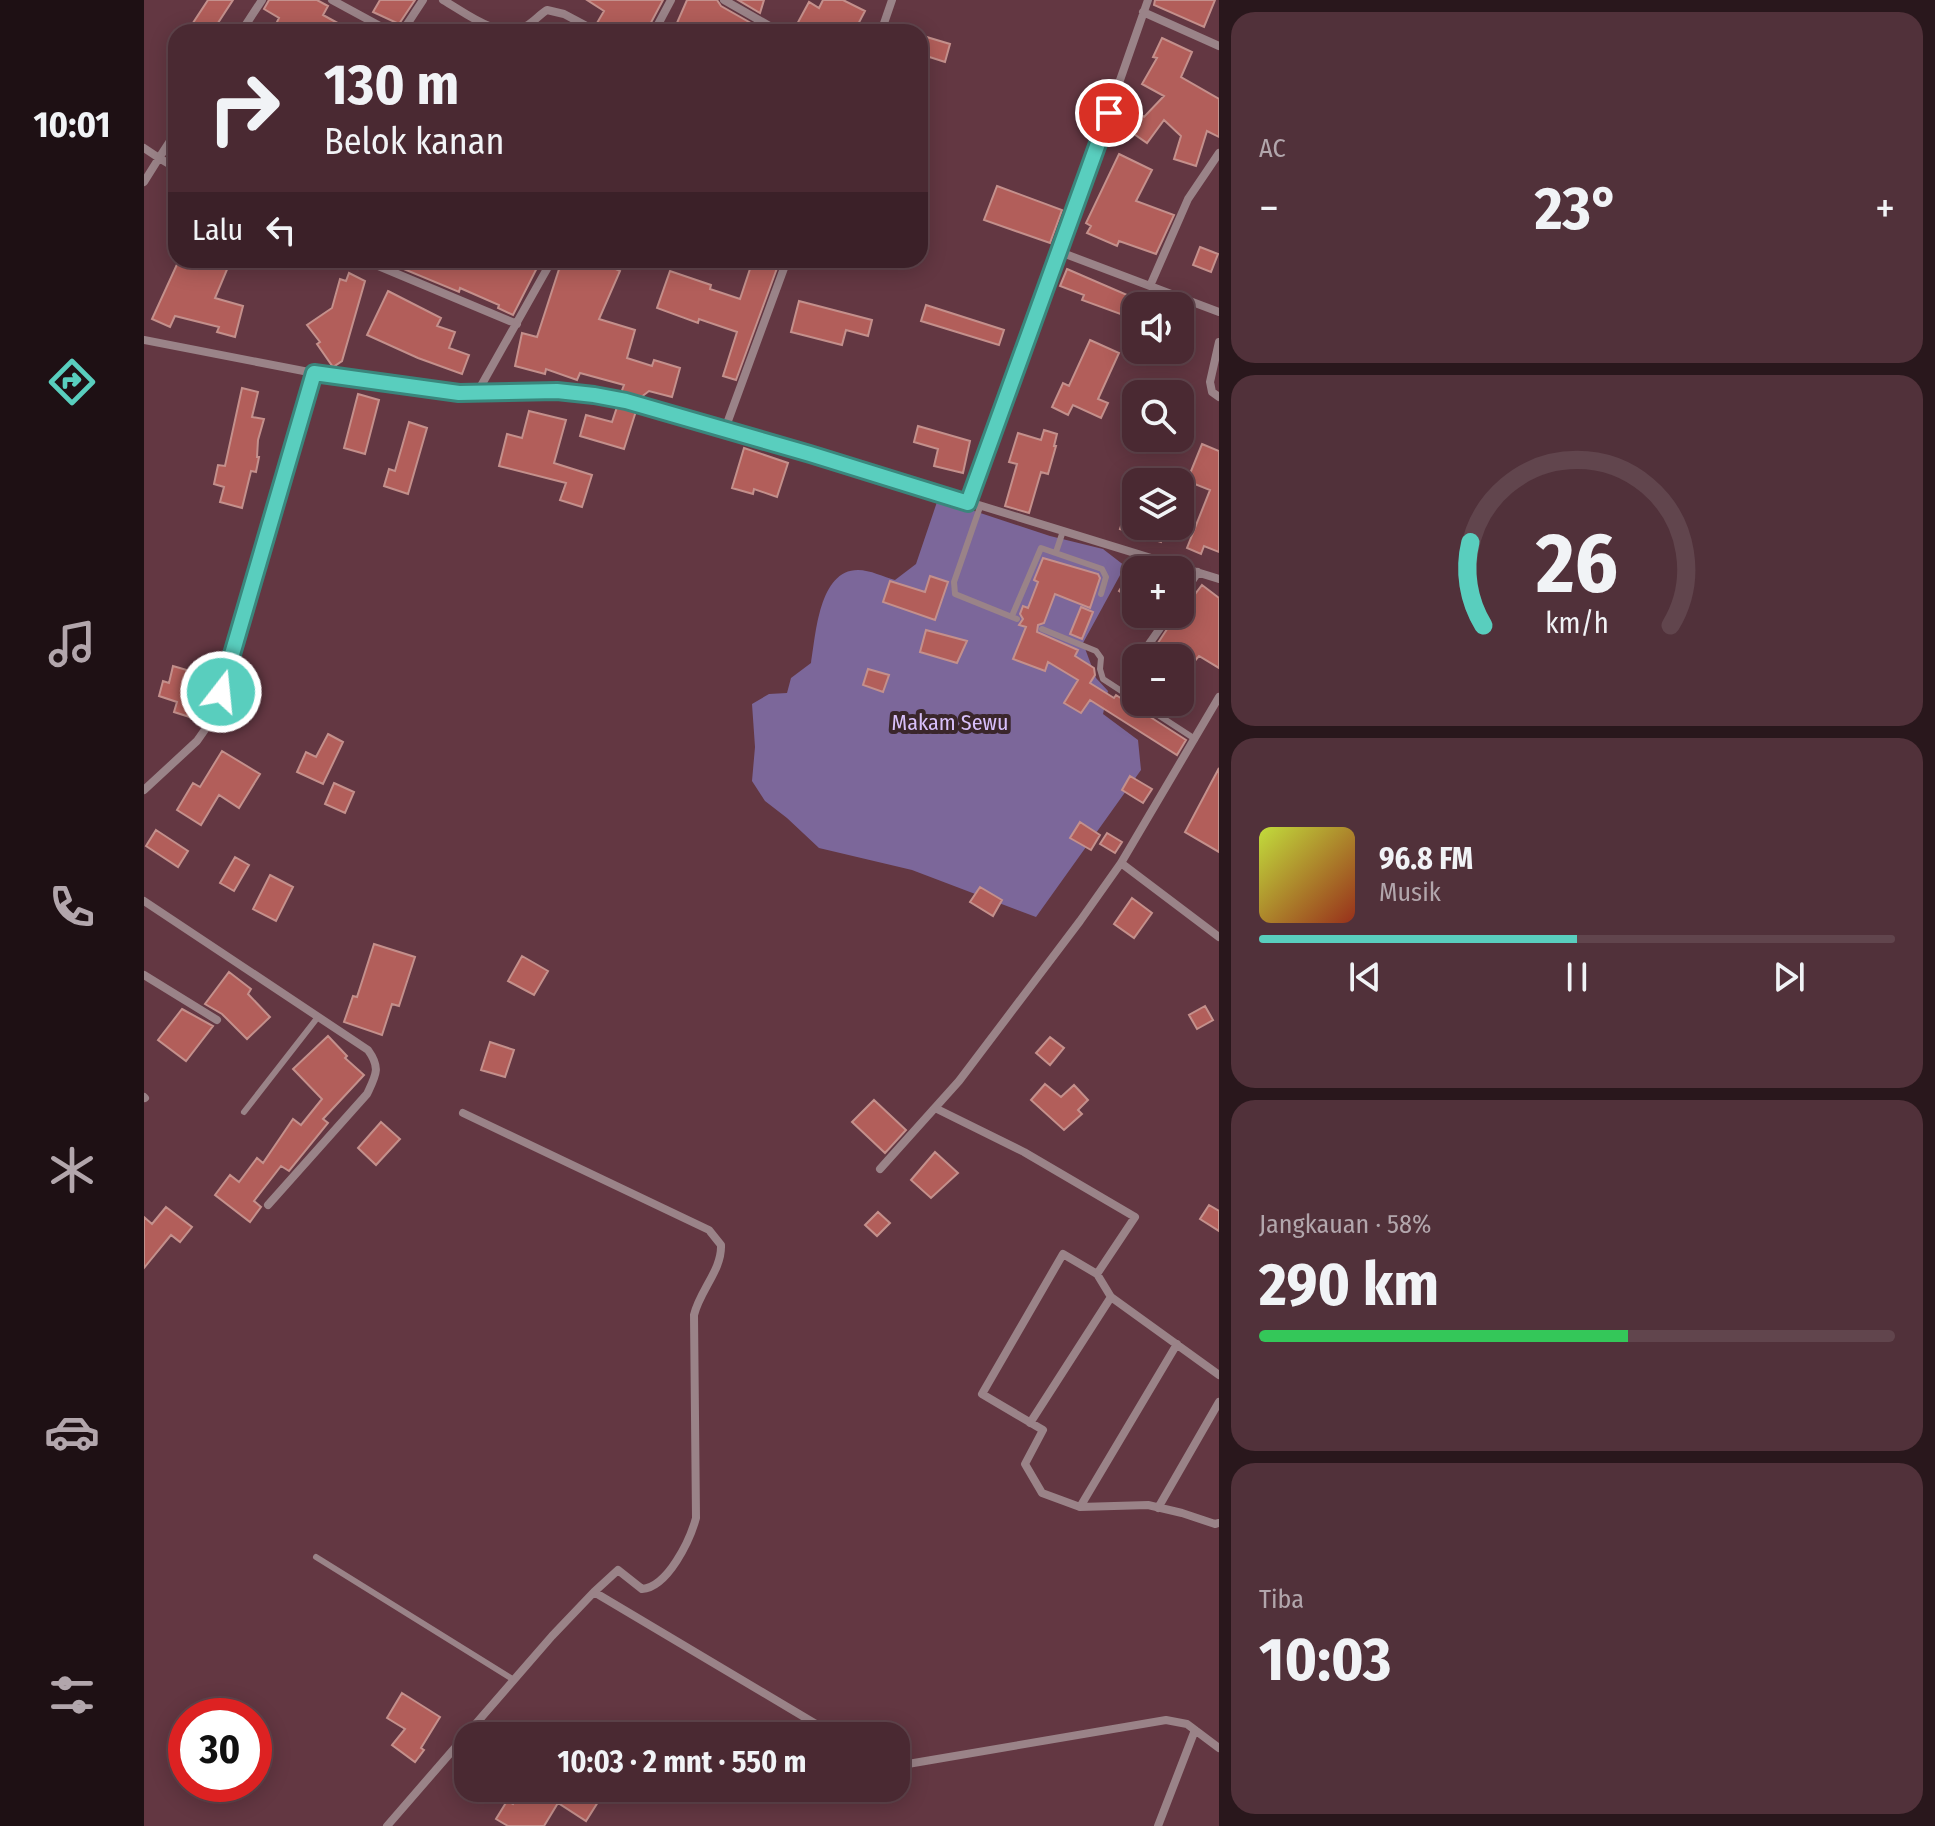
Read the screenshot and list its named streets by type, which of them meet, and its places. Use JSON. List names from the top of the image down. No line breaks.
{"parks":["Makam Sewu"],"page":{"tabs":"10:01","tile":["AC",["Jangkauan · 58%","290 km"],["Tiba","10:03"]],"turn":["130 m","Belok kanan"],"heat":["−","23°","+"],"then":"Lalu","map_buttons":["+","−"],"song":["96.8 FM","Musik"],"limit":"30","trip":"10:03 · 2 mnt · 550 m","gauge":["26","km/h"]}}
